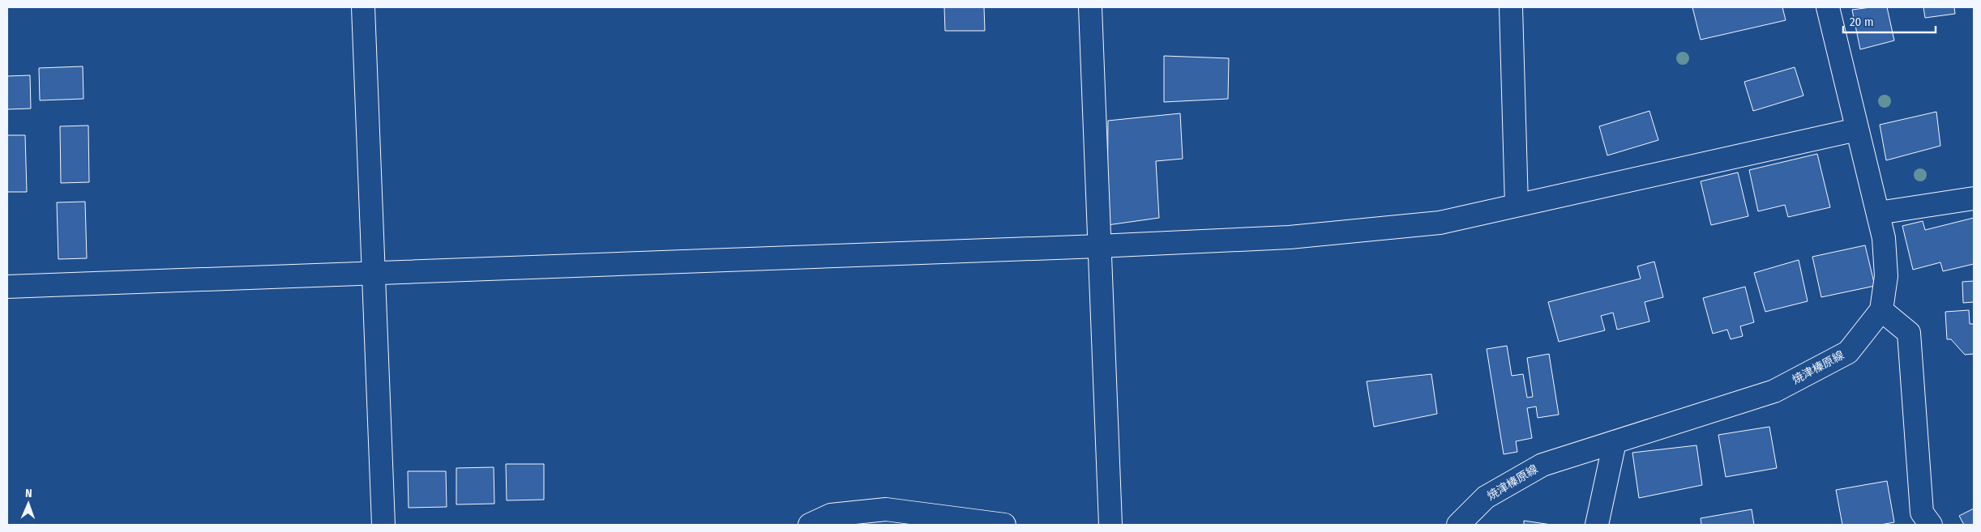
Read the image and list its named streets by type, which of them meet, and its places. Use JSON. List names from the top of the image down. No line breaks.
{"streets":{"street":["焼津榛原線"]},"scale_bar":"20 m","north":"top"}
